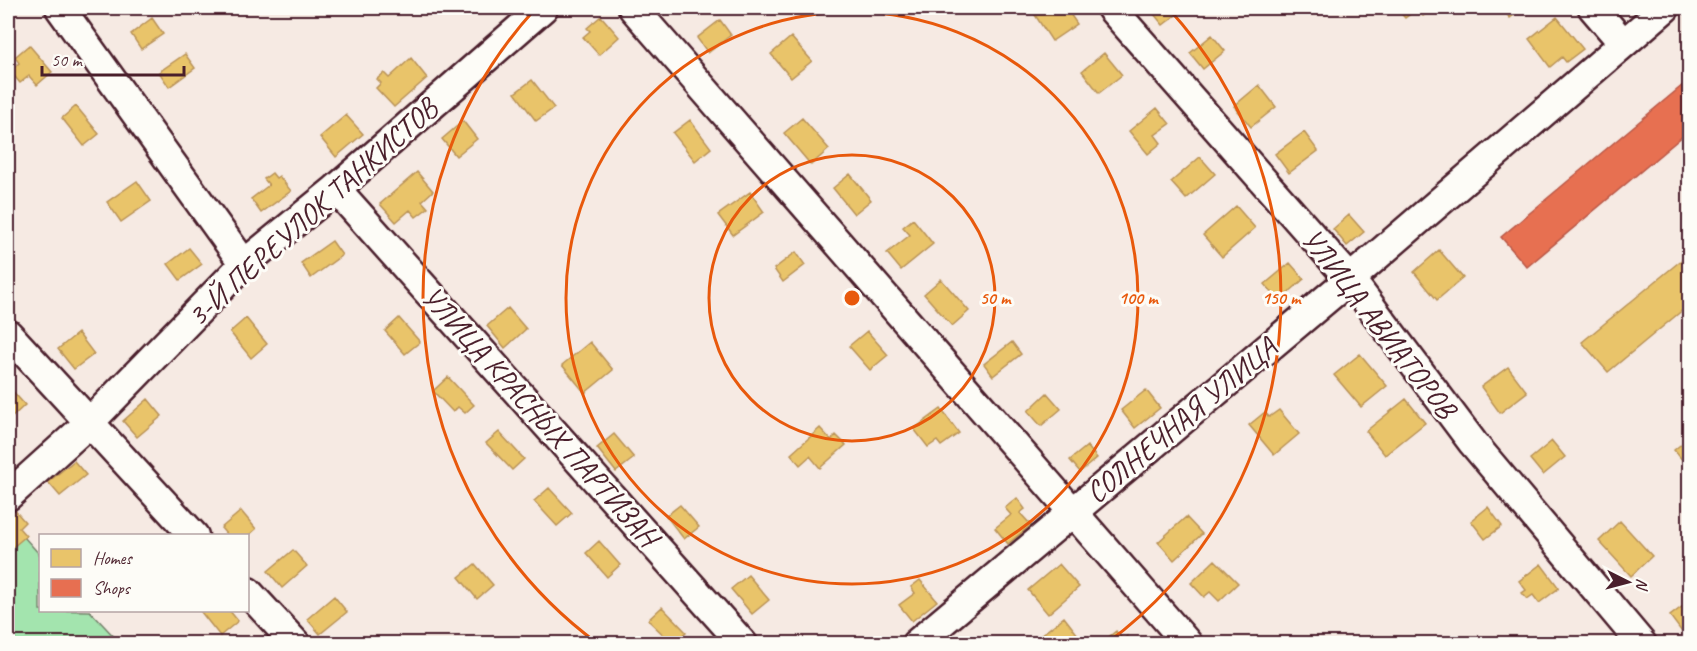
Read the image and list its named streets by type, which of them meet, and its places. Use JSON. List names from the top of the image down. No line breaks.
{"streets":{"street":["3-Й ПЕРЕУЛОК ТАНКИСТОВ","УЛИЦА АВИАТОРОВ","УЛИЦА КРАСНЫХ ПАРТИЗАН","СОЛНЕЧНАЯ УЛИЦА"]},"crossings":[["3-Й ПЕРЕУЛОК ТАНКИСТОВ","УЛИЦА КРАСНЫХ ПАРТИЗАН"],["УЛИЦА АВИАТОРОВ","СОЛНЕЧНАЯ УЛИЦА"]],"legend":["Homes","Shops"],"scale_bar":"50 m","north":"right","rings":["50 m","100 m","150 m"]}
